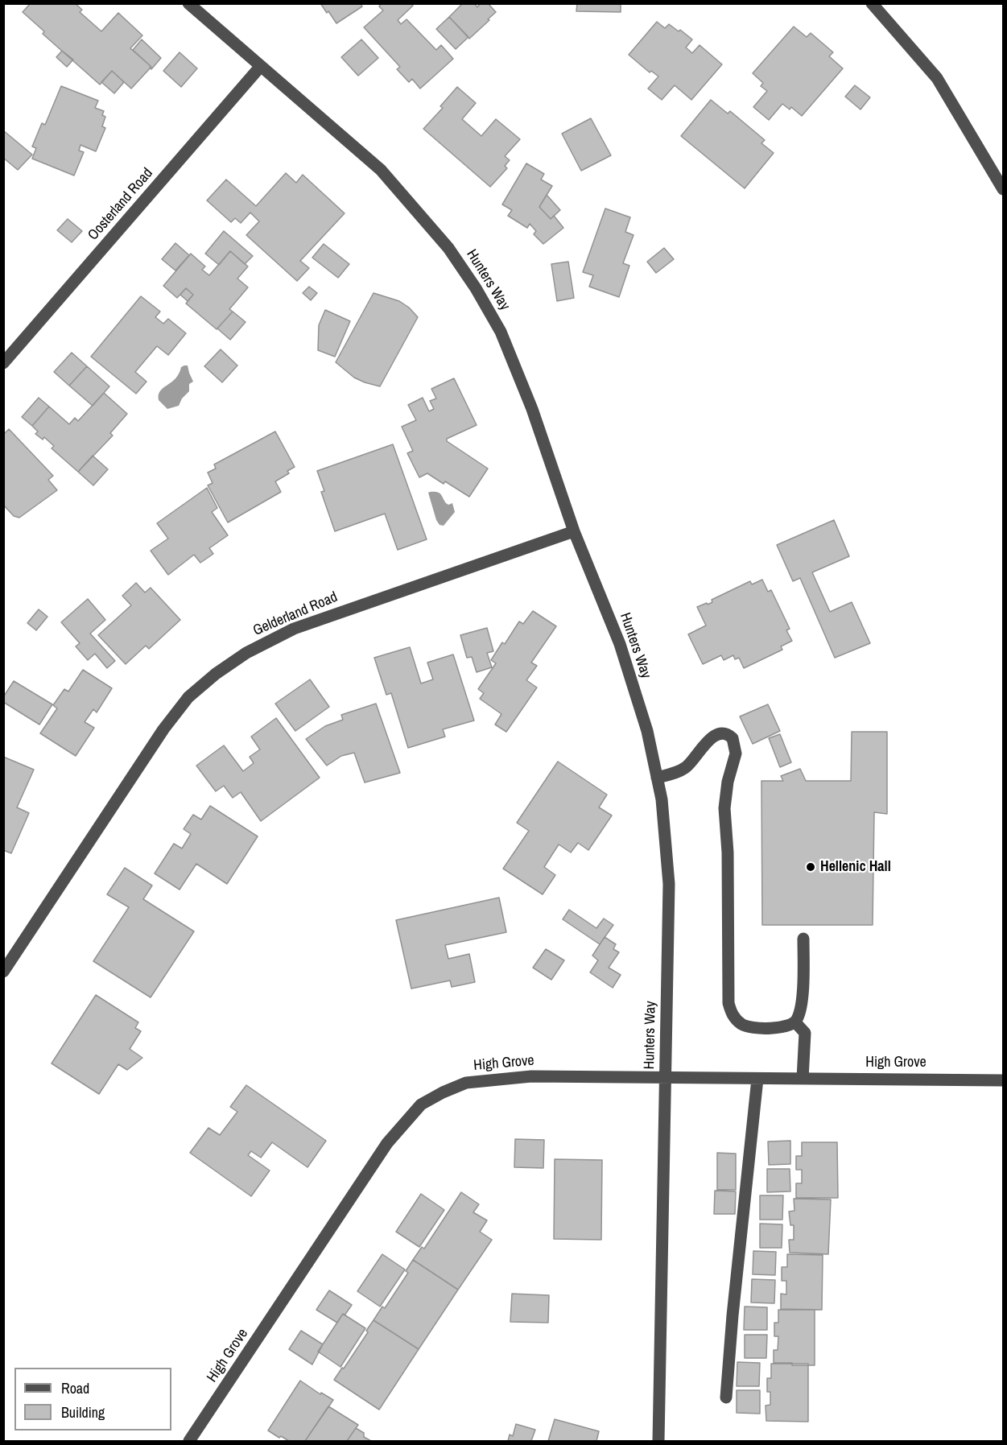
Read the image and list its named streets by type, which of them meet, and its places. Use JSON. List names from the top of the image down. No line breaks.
{"streets":{"street":["Oosterland Road","Hunters Way","Gelderland Road","High Grove"]},"crossings":[["Oosterland Road","Hunters Way"],["Hunters Way","Gelderland Road"],["Hunters Way","High Grove"]],"places":["Hellenic Hall"],"legend":["Road","Building"]}
